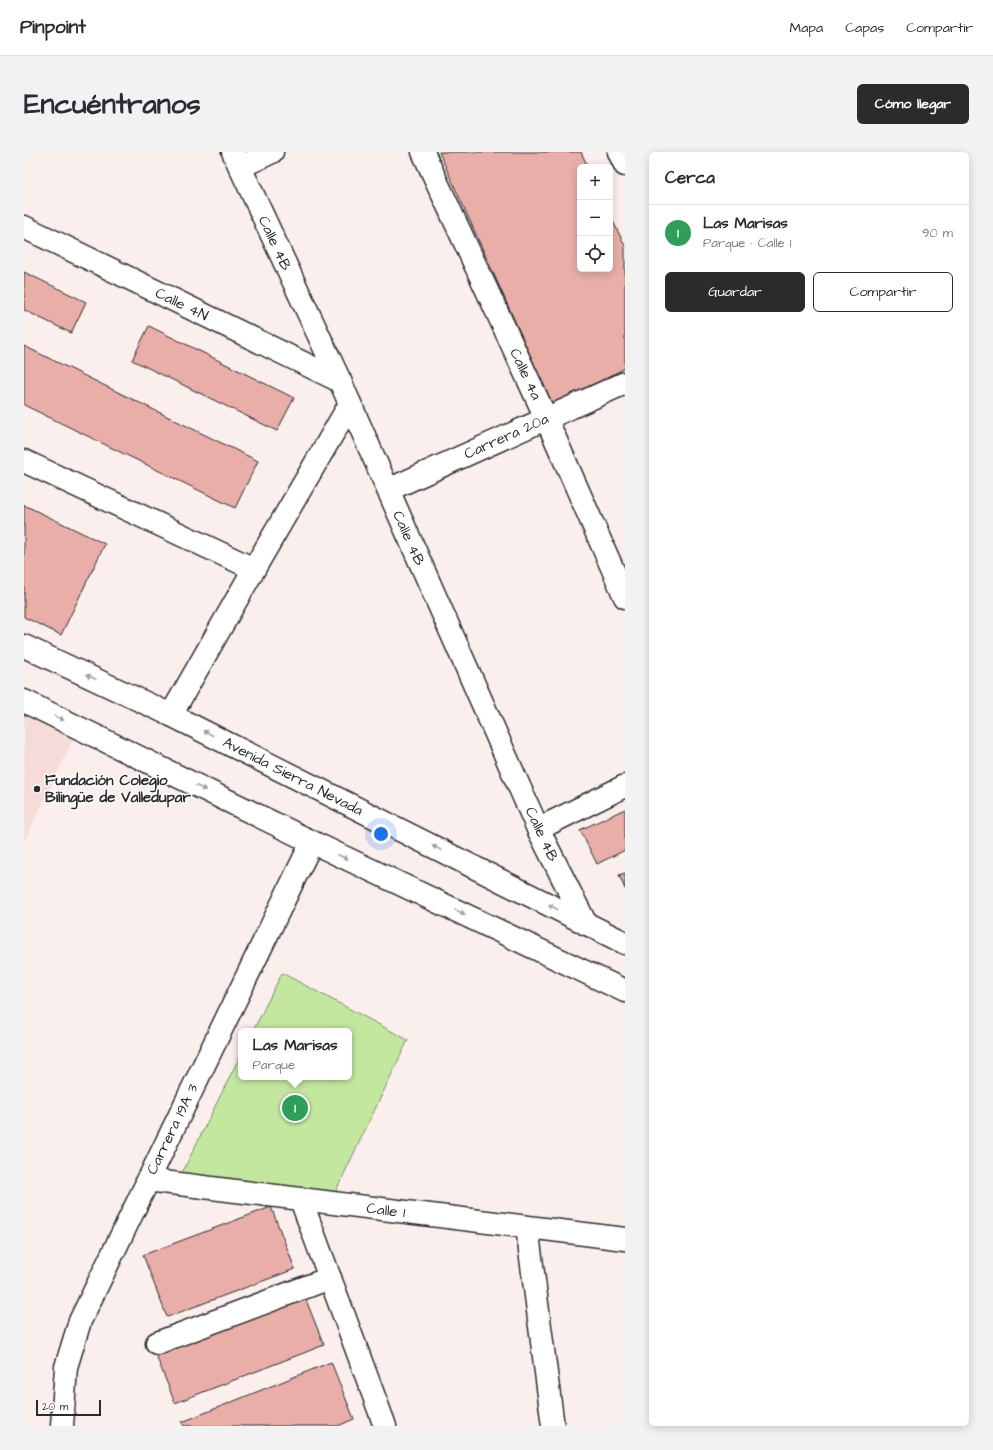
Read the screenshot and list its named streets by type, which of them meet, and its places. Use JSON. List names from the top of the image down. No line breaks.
{"streets":{"street":["Calle 4B","Calle 4N","Calle 4a","Carrera 20a","Avenida Sierra Nevada","Carrera 19A 3","Calle 1"]},"crossings":[["Calle 4B","Calle 4N"],["Calle 4B","Carrera 20a"],["Calle 4B","Avenida Sierra Nevada"],["Calle 4a","Carrera 20a"],["Carrera 19A 3","Calle 1"]],"places":["Fundación Colegio Bilingüe de Valledupar"],"scale_bar":"20 m","page":{"header":"Pinpoint","nav":["Mapa","Capas","Compartir"],"buttons":["Cómo llegar",["Guardar","Compartir"]],"title":"Encuéntranos","heading":"Cerca","map_buttons":["+","−"],"list":[{"mark":"1","name":"Las Marisas","note":"Parque · Calle 1","value":"90 m"}],"popup":["Las Marisas","Parque"],"pins":"1","scale":"20 m"}}
